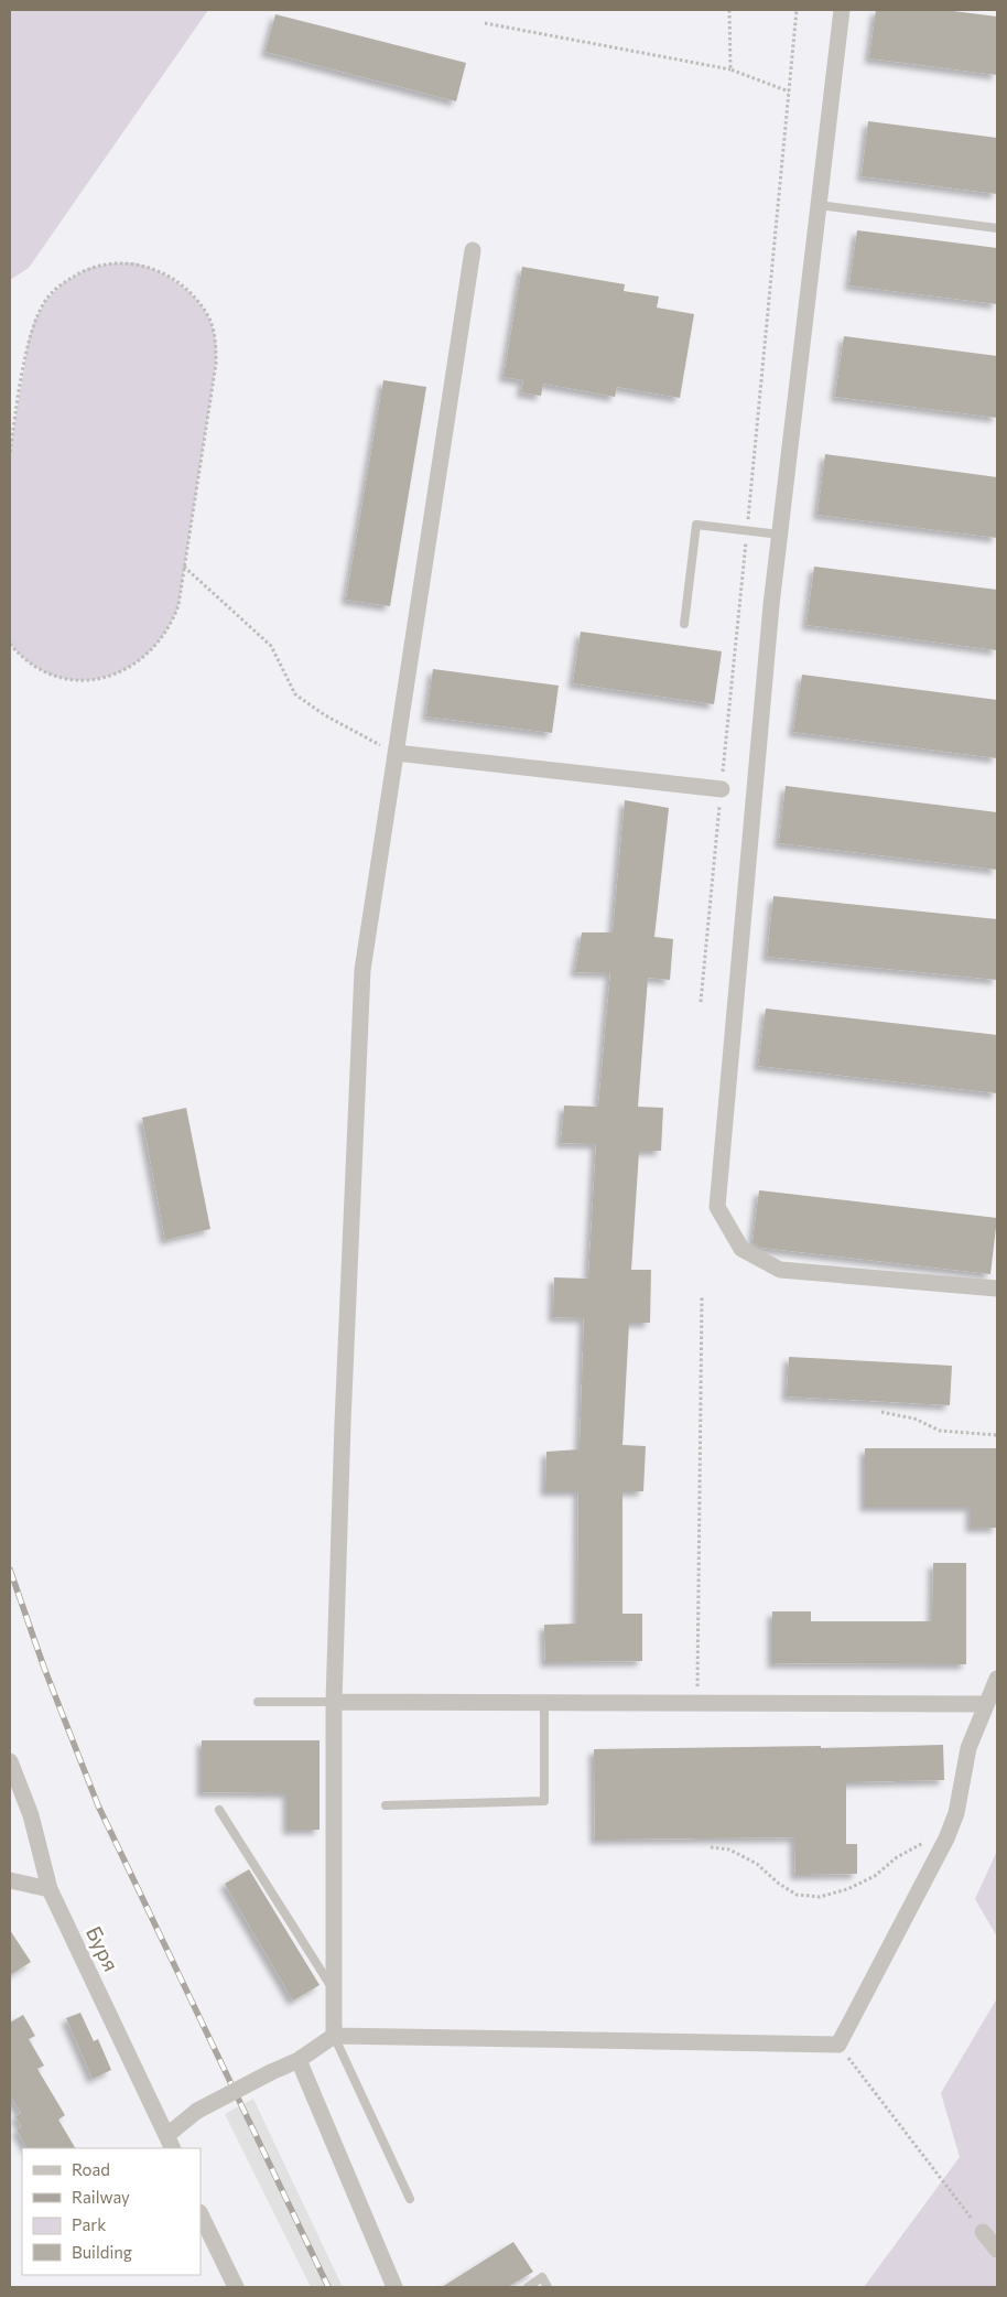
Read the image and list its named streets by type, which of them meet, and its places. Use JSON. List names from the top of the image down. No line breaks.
{"streets":{"street":["Буря"]},"legend":["Road","Railway","Park","Building"]}
